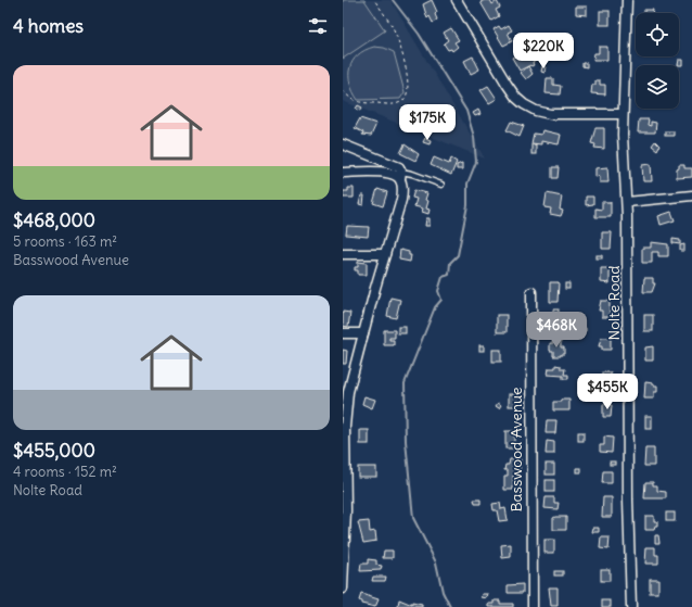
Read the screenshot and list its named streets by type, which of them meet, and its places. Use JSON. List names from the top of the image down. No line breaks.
{"streets":{"street":["Nolte Road","Basswood Avenue"]},"page":{"heading":"4 homes","price":["$220K","$175K","$468K","$455K"],"list":[{"name":"$468,000","note":"5 rooms · 163 m² · Basswood Avenue"},{"name":"$455,000","note":"4 rooms · 152 m² · Nolte Road"}]}}
